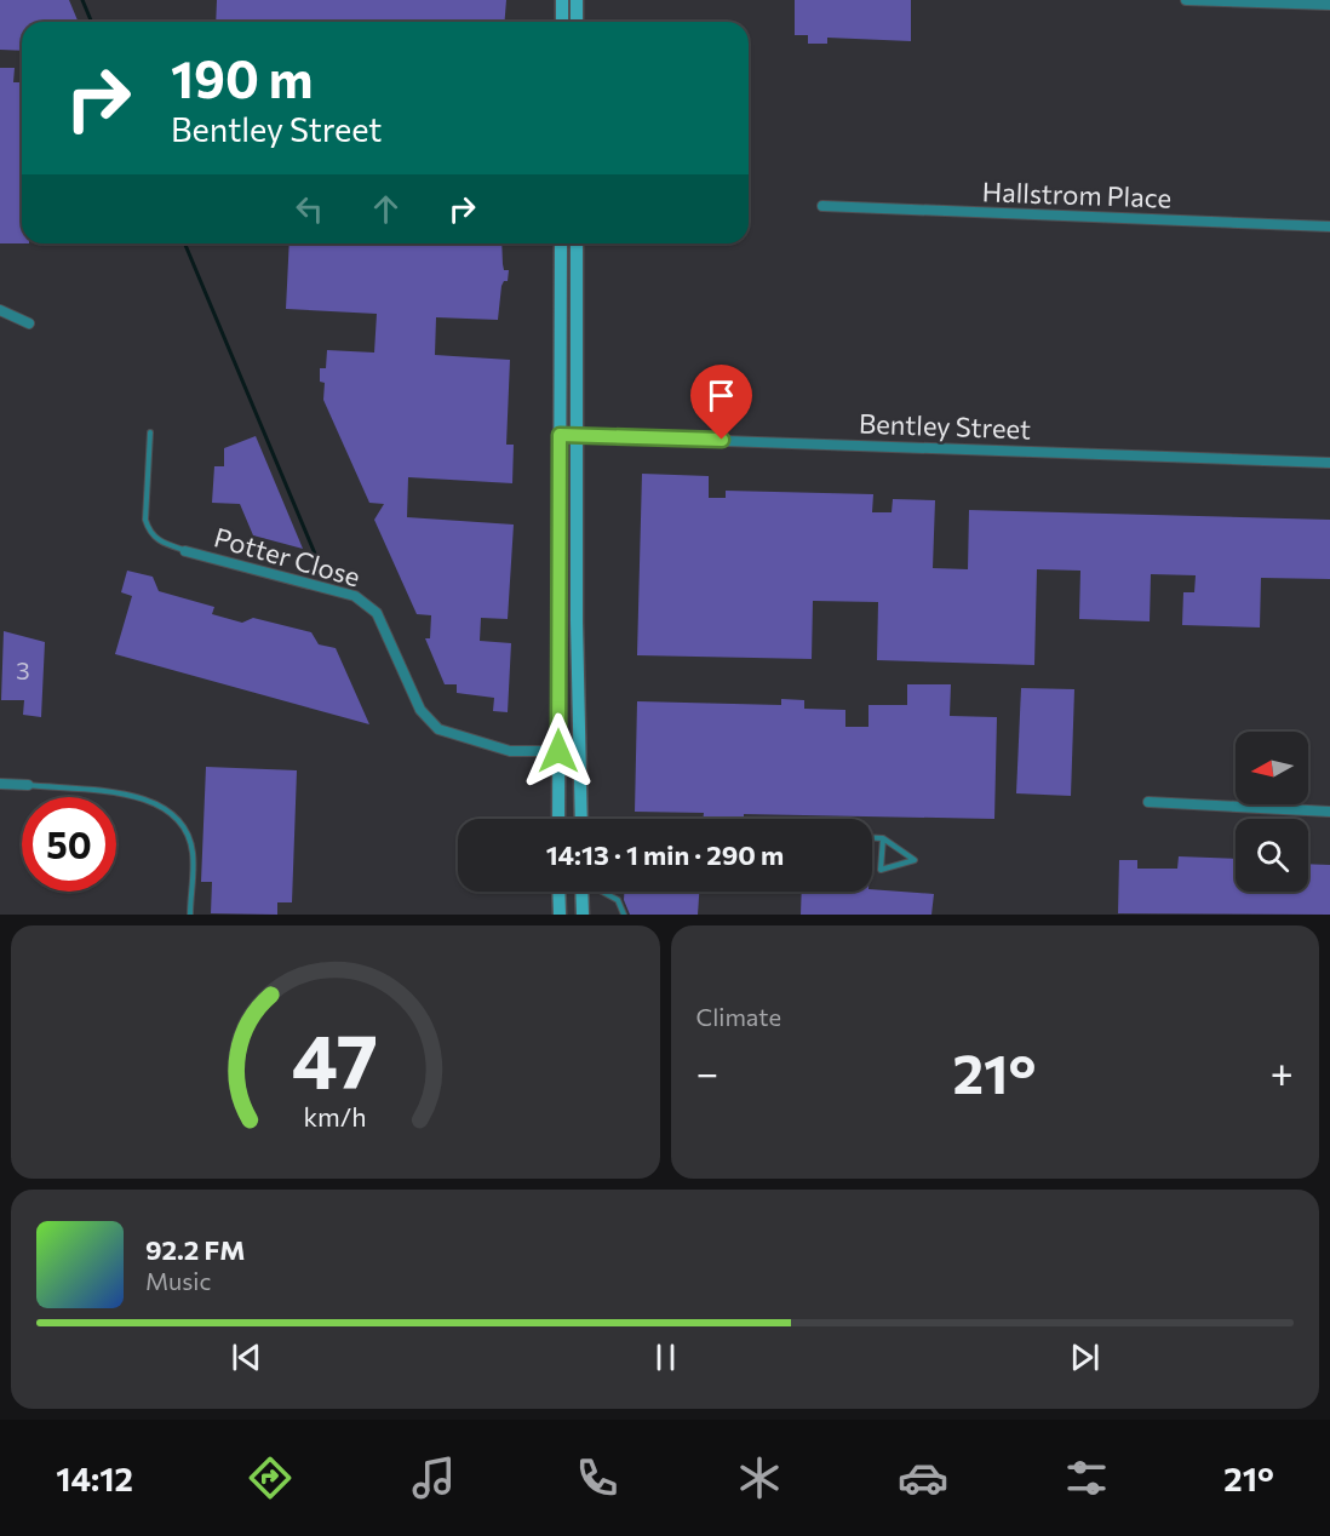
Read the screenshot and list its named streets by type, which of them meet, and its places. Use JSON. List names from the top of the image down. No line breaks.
{"streets":{"street":["Hallstrom Place","Bentley Street","Potter Close"]},"house_numbers":["3"],"north":"left","page":{"turn":["190 m","Bentley Street"],"limit":"50","trip":"14:13 · 1 min · 290 m","tile":"Climate","heat":["−","21°","+"],"song":["92.2 FM","Music"],"tabs":["14:12","21°"],"gauge":["47","km/h"]}}
